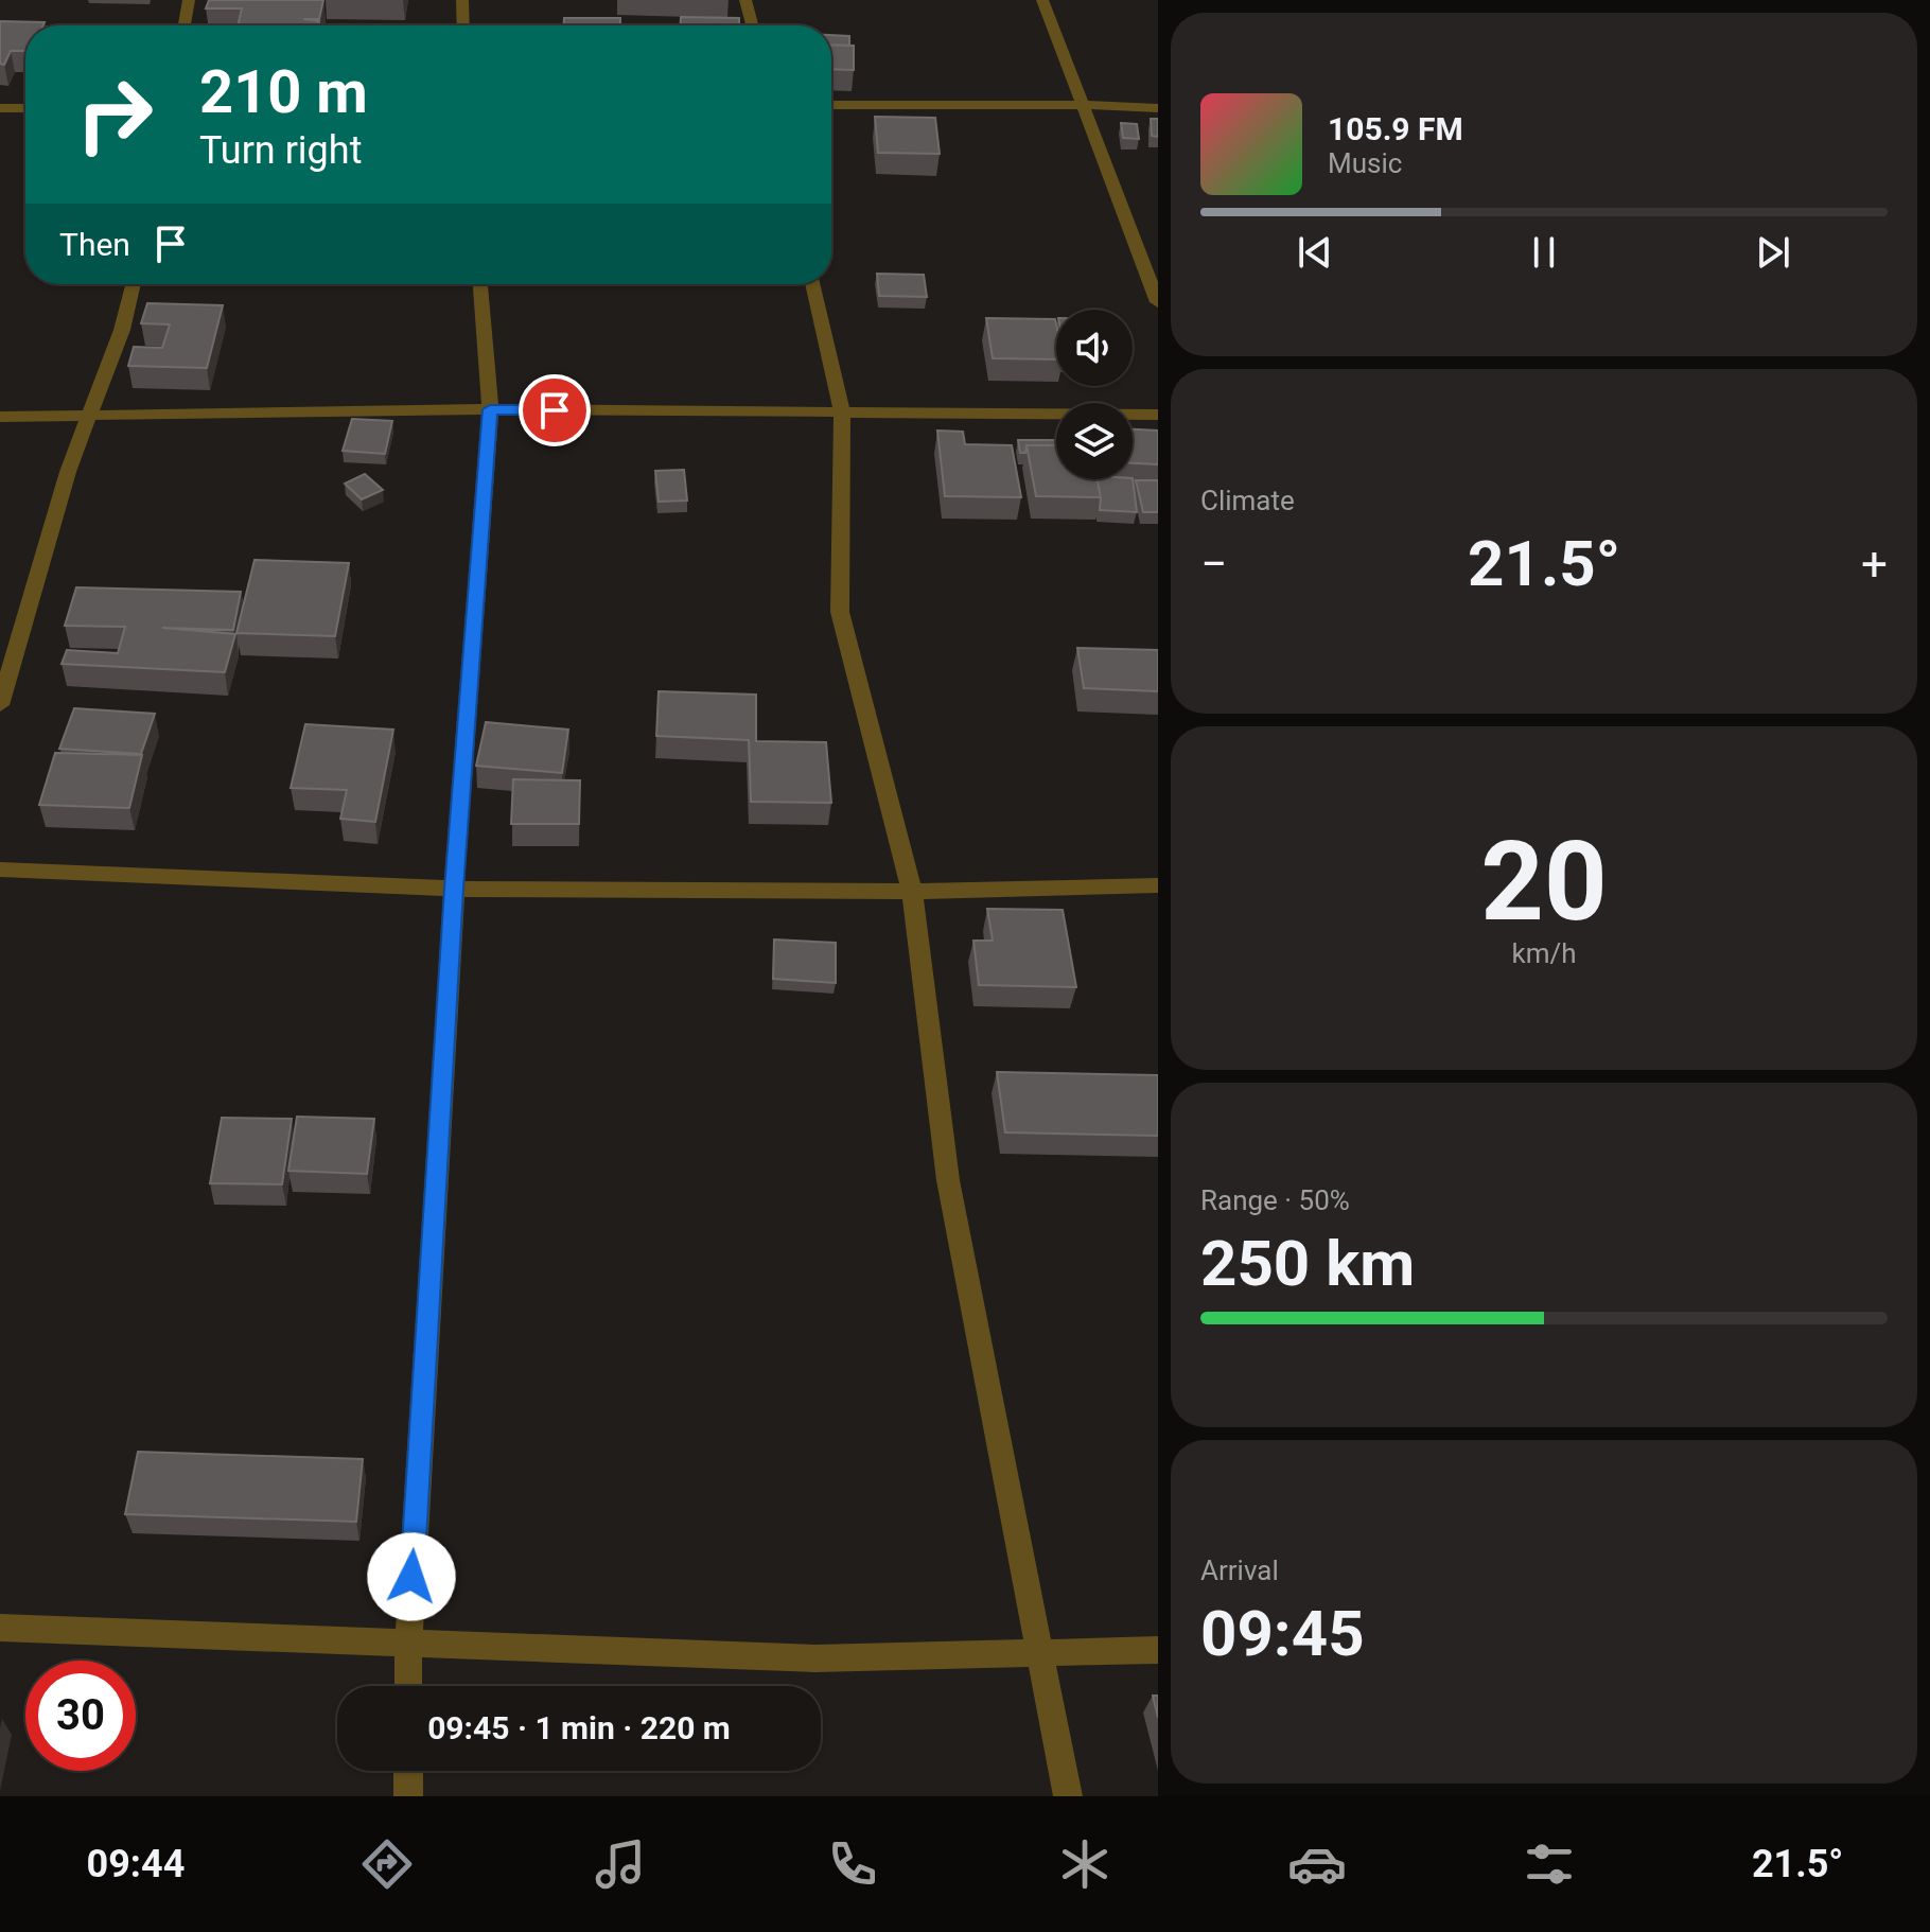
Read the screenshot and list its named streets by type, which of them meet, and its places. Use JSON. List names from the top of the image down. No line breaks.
{"page":{"turn":["210 m","Turn right"],"song":["105.9 FM","Music"],"then":"Then","tile":["Climate",["20","km/h"],["Range · 50%","250 km"],["Arrival","09:45"]],"heat":["−","21.5°","+"],"limit":"30","trip":"09:45 · 1 min · 220 m","tabs":["09:44","21.5°"]}}
